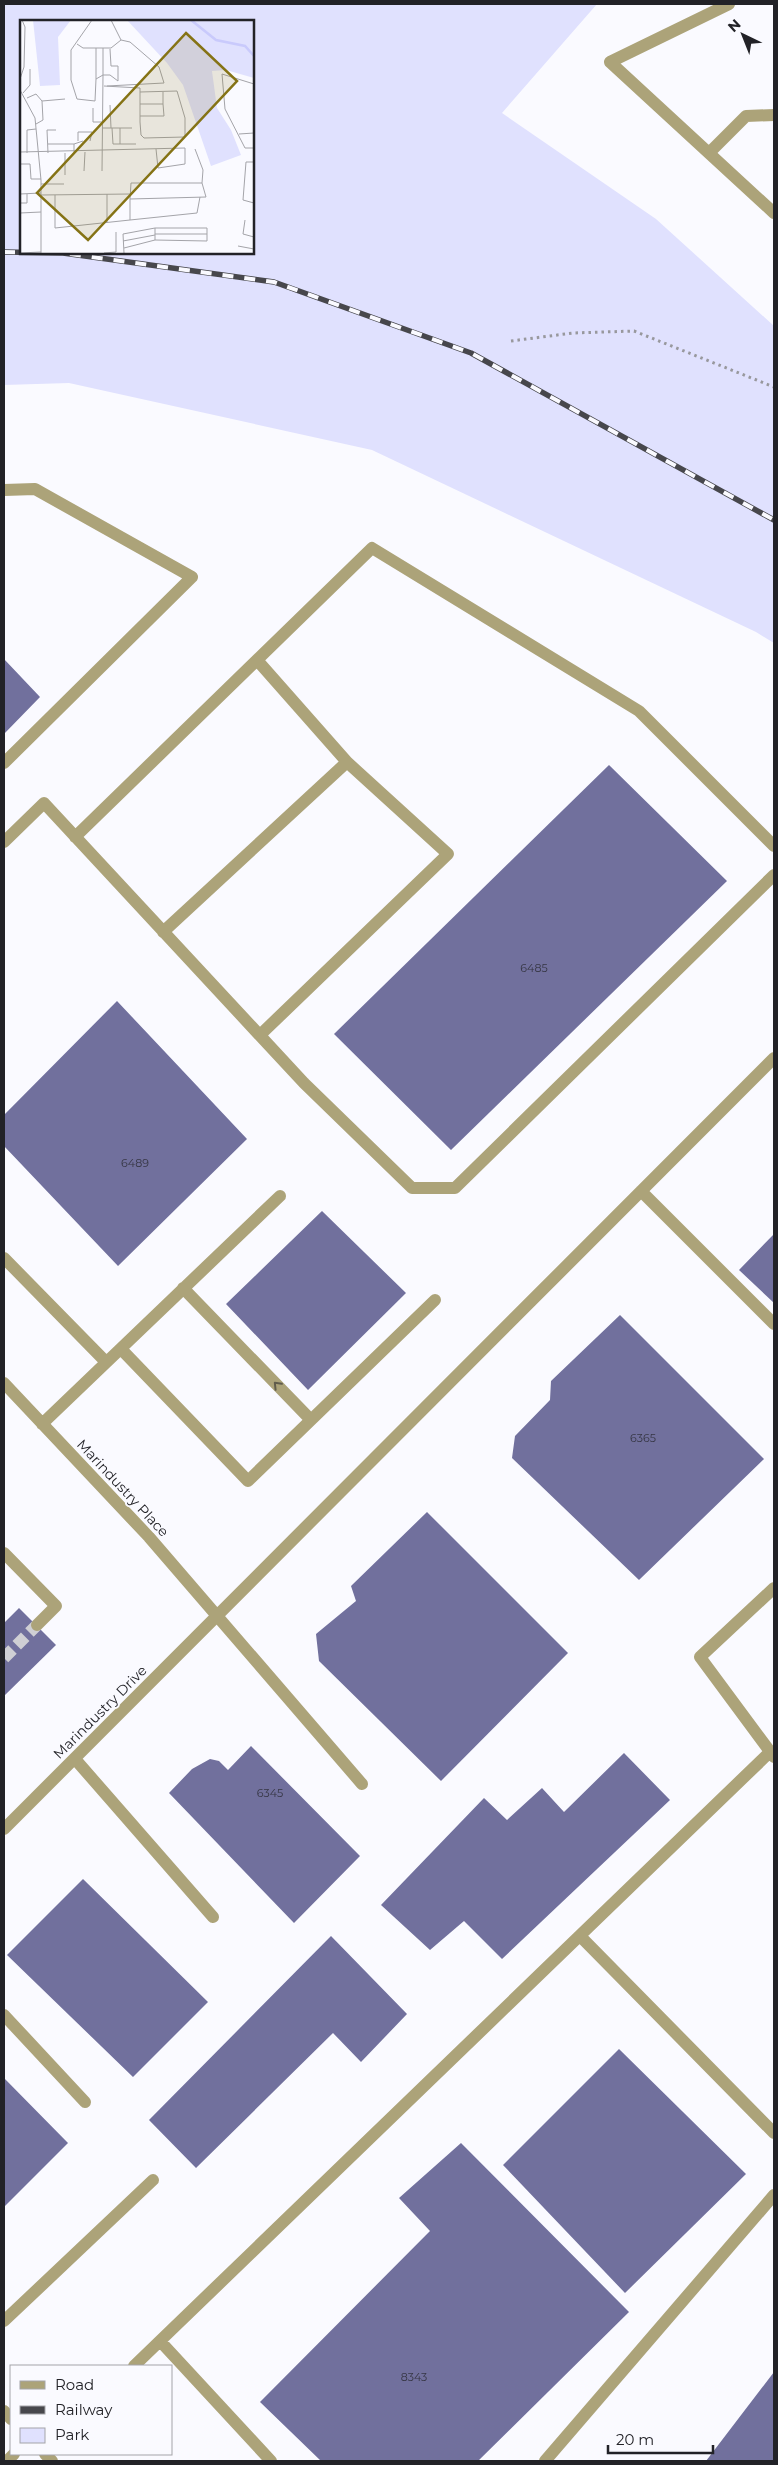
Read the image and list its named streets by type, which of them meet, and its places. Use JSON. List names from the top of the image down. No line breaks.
{"streets":{"street":["Marindustry Place","Marindustry Drive"]},"crossings":[["Marindustry Place","Marindustry Drive"]],"house_numbers":["6485","6489","6365","6345","8343"],"legend":["Road","Railway","Park"],"scale_bar":"20 m","north":"top left"}
